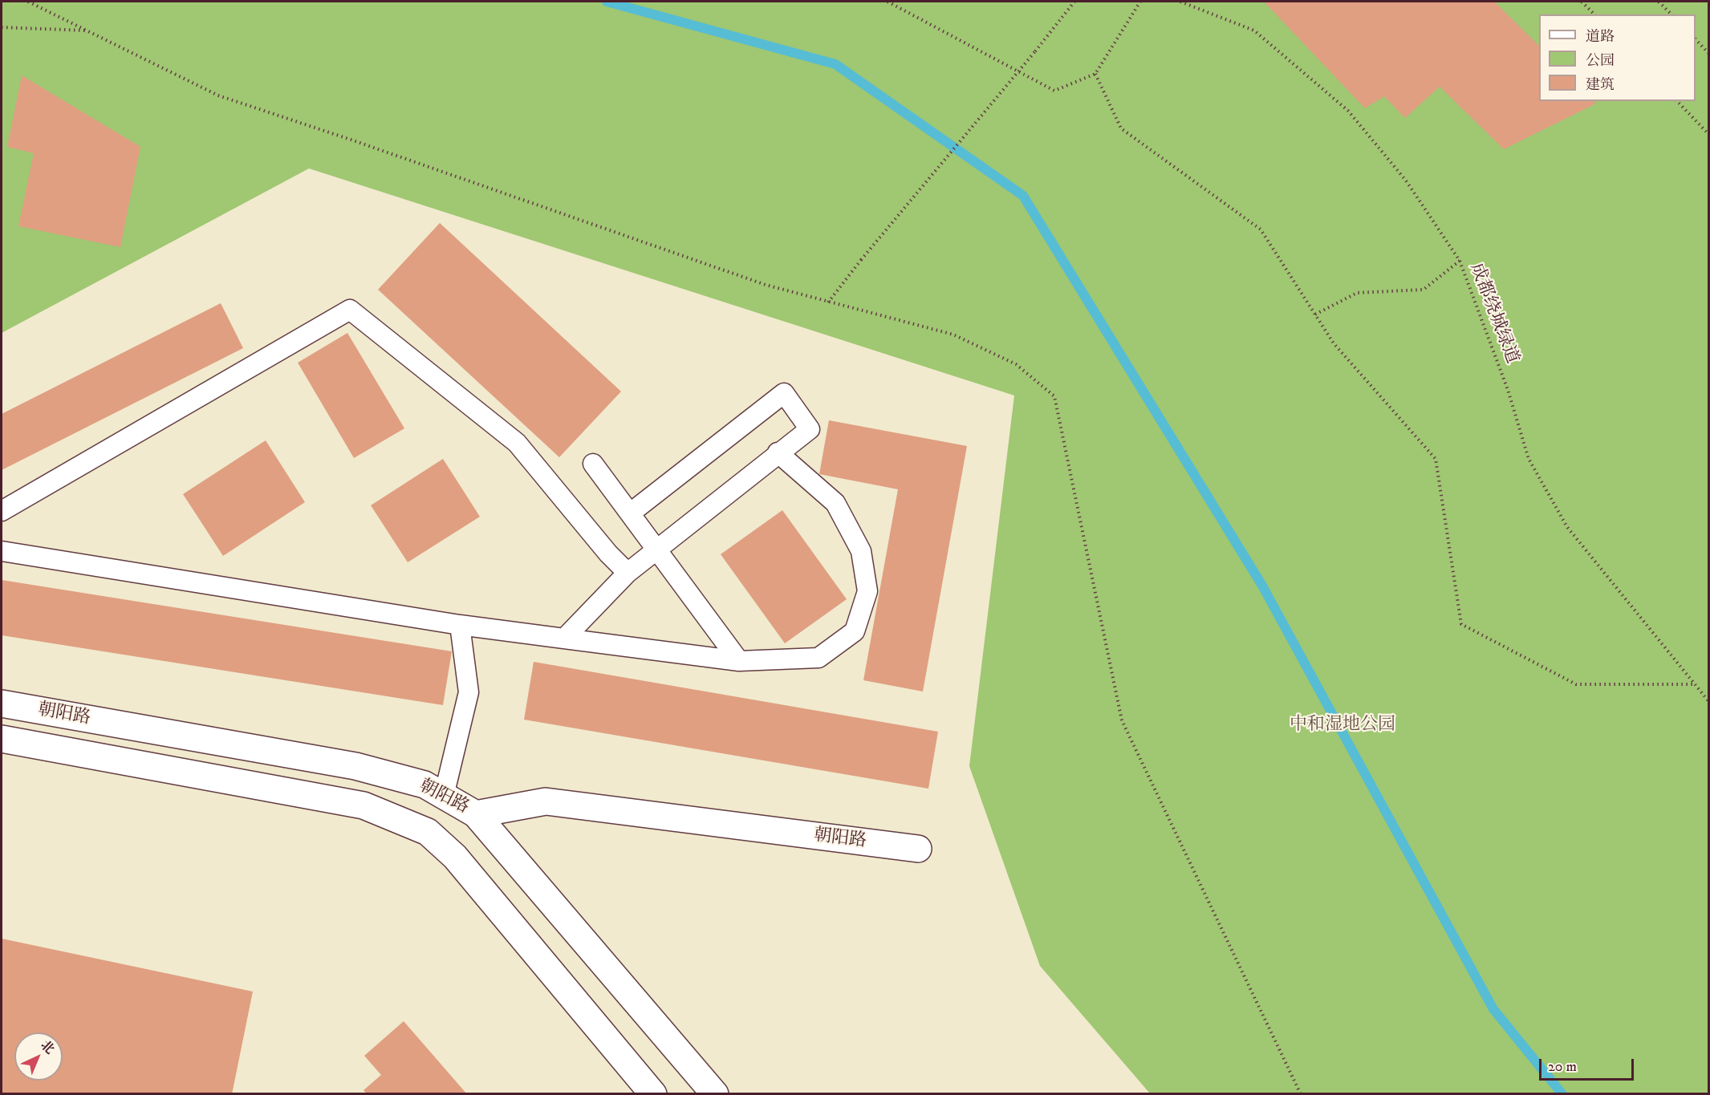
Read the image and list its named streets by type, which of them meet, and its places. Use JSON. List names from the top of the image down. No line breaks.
{"streets":{"main road":["朝阳路"],"path":["成都绕城绿道"]},"parks":["中和湿地公园"],"legend":["道路","公园","建筑"],"scale_bar":"20 m","north":"top right"}
